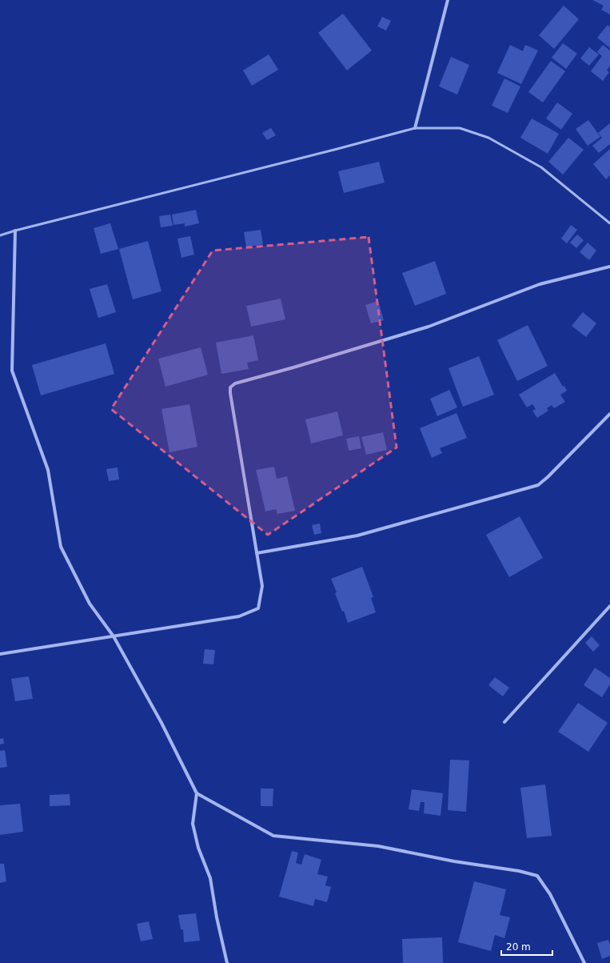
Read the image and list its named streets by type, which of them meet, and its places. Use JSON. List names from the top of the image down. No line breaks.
{"scale_bar":"20 m"}
